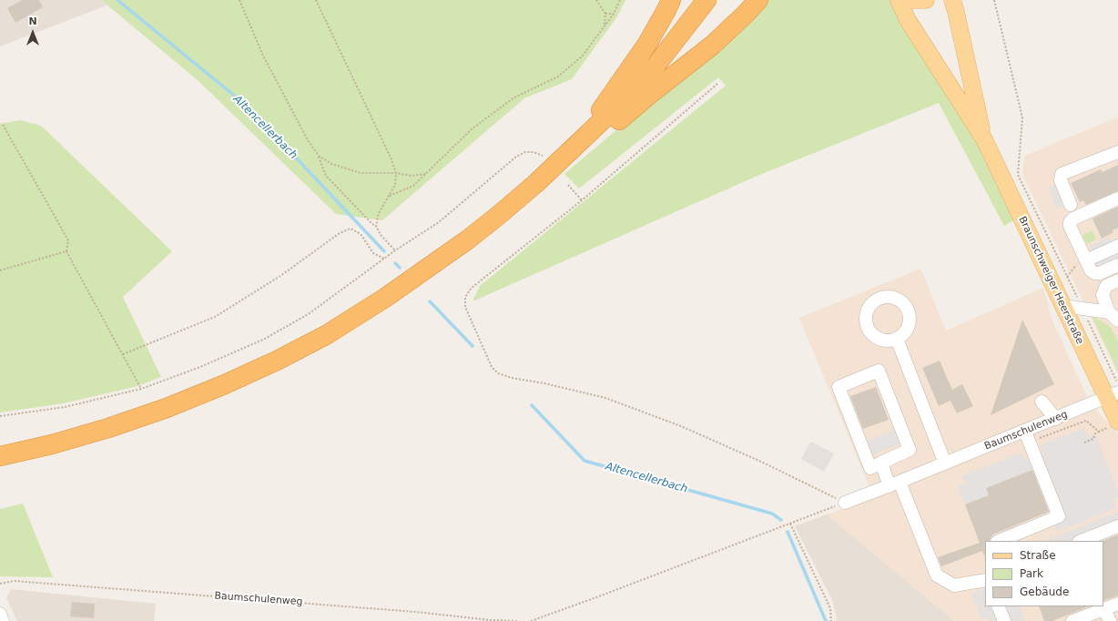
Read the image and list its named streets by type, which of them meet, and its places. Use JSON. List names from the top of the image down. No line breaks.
{"streets":{"main road":["Braunschweiger Heerstraße"],"street":["Baumschulenweg"]},"crossings":[["Braunschweiger Heerstraße","Baumschulenweg"]],"water":["Altencellerbach"],"legend":["Straße","Park","Gebäude"],"north":"top"}
